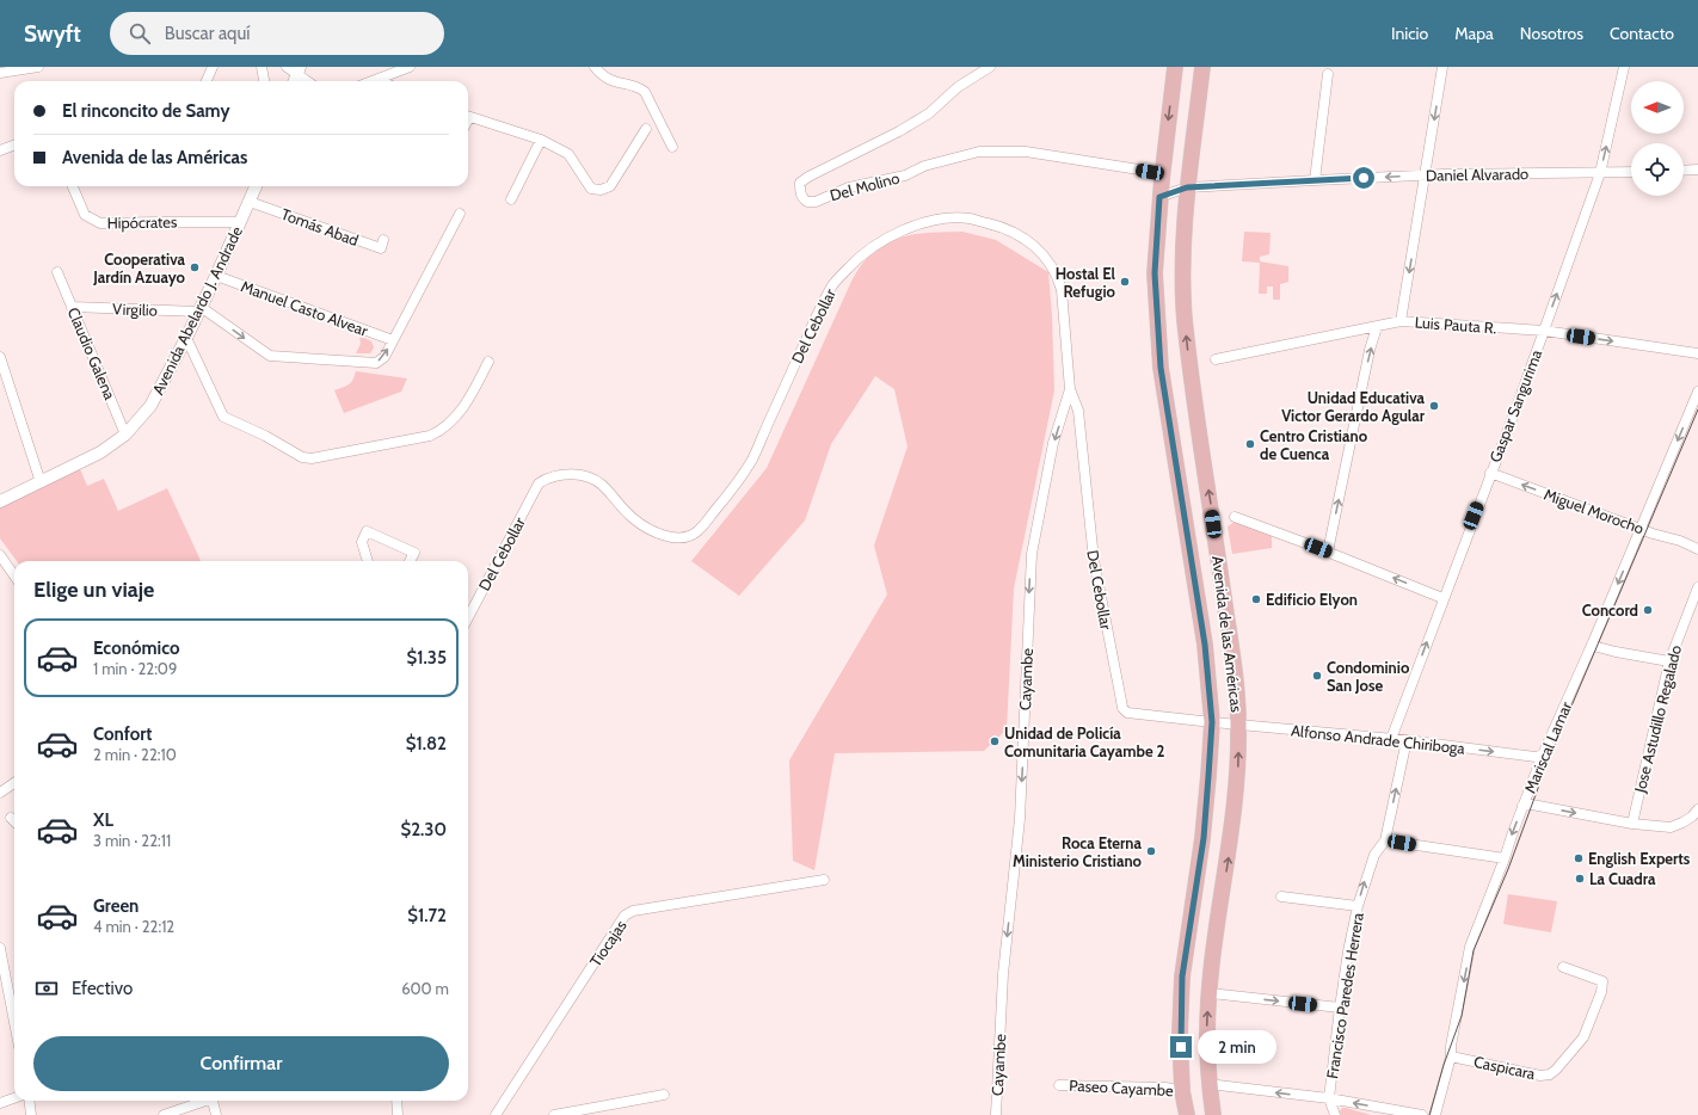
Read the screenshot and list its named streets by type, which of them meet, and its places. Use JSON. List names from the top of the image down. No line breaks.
{"streets":{"main road":["Avenida de las Américas"],"street":["Daniel Alvarado","Del Molino","Hipócrates","Tomás Abad","Manuel Casto Alvear","Virgilio","Avenida Abelardo J. Andrade","Luis Pauta R.","Del Cebollar","Claudio Galena","Gaspar Sangurima","Miguel Morocho","Cayambe","Jose Astudillo Regalado","Alfonso Andrade Chiriboga","Mariscal Lamar","Tiocajas","Francisco Paredes Herrera","Caspicara","Paseo Cayambe"]},"crossings":[["Daniel Alvarado","Gaspar Sangurima"],["Daniel Alvarado","Avenida de las Américas"],["Del Molino","Avenida de las Américas"],["Hipócrates","Avenida Abelardo J. Andrade"],["Tomás Abad","Avenida Abelardo J. Andrade"],["Manuel Casto Alvear","Avenida Abelardo J. Andrade"],["Virgilio","Avenida Abelardo J. Andrade"],["Virgilio","Claudio Galena"],["Avenida Abelardo J. Andrade","Claudio Galena"],["Luis Pauta R.","Gaspar Sangurima"],["Del Cebollar","Avenida de las Américas"],["Del Cebollar","Cayambe"],["Del Cebollar","Alfonso Andrade Chiriboga"],["Gaspar Sangurima","Miguel Morocho"],["Gaspar Sangurima","Alfonso Andrade Chiriboga"],["Miguel Morocho","Mariscal Lamar"],["Avenida de las Américas","Alfonso Andrade Chiriboga"],["Avenida de las Américas","Paseo Cayambe"],["Alfonso Andrade Chiriboga","Mariscal Lamar"],["Alfonso Andrade Chiriboga","Francisco Paredes Herrera"],["Mariscal Lamar","Caspicara"]],"one_way":["Gaspar Sangurima","Miguel Morocho","Cayambe","Alfonso Andrade Chiriboga","Mariscal Lamar","Francisco Paredes Herrera"],"places":["Cooperativa Jardín Azuayo","Hostal El Refugio","Unidad Educativa Victor Gerardo Agular","Centro Cristiano de Cuenca","Edificio Elyon","Concord","Condominio San Jose","Unidad de Policía Comunitaria Cayambe 2","Roca Eterna Ministerio Cristiano","English Experts","La Cuadra"],"north":"left","page":{"header":"Swyft","search":"Buscar aquí","nav":["Inicio","Mapa","Nosotros","Contacto"],"banner":["El rinconcito de Samy","Avenida de las Américas"],"heading":"Elige un viaje","list":[{"name":"Económico","note":"1 min · 22:09","value":"$1.35"},{"name":"Confort","note":"2 min · 22:10","value":"$1.82"},{"name":"XL","note":"3 min · 22:11","value":"$2.30"},{"name":"Green","note":"4 min · 22:12","value":"$1.72"}],"pay":["Efectivo","600 m"],"buttons":"Confirmar","bubble":"2 min"}}
